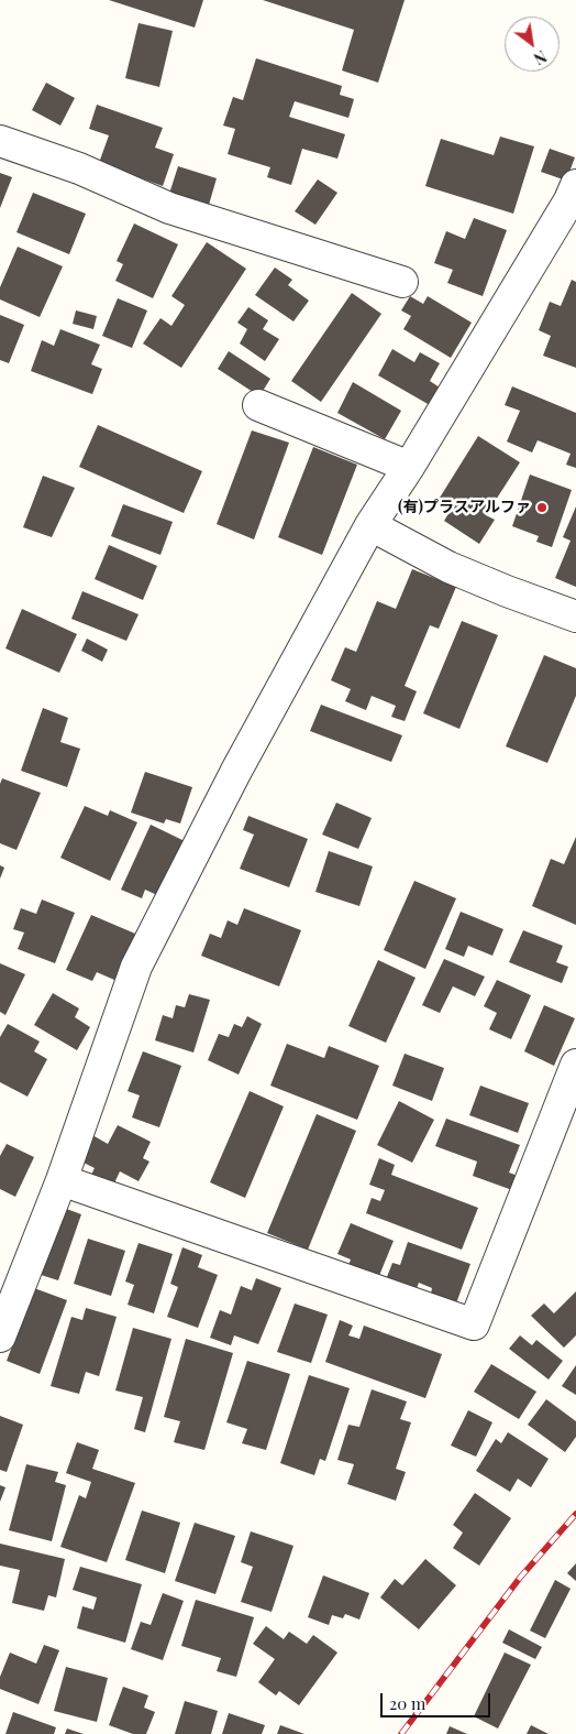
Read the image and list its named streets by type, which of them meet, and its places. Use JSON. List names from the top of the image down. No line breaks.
{"places":["(有)プラスアルファ"],"scale_bar":"20 m","north":"bottom right"}
